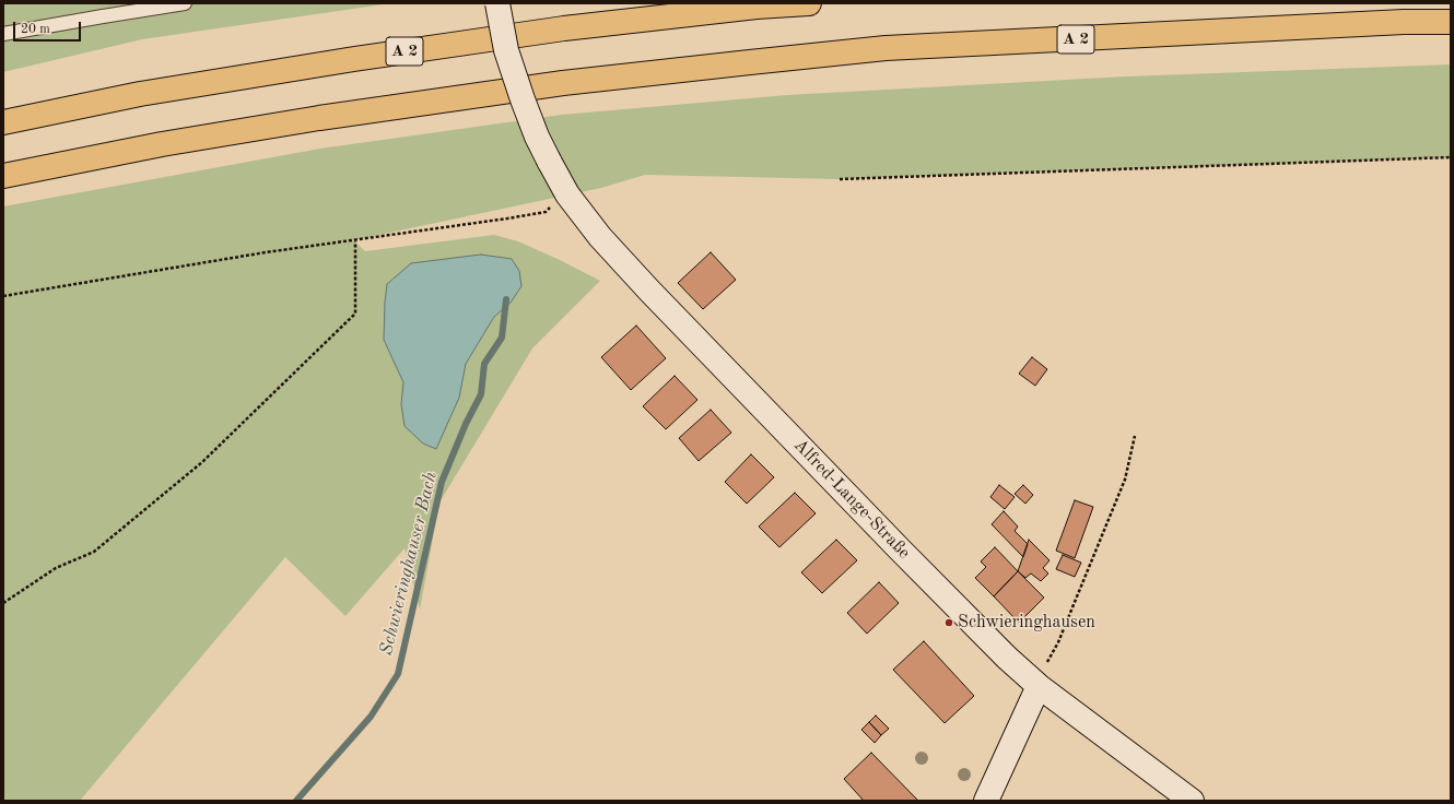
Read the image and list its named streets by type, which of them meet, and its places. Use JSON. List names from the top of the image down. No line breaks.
{"streets":{"highway":["A 2"],"street":["Alfred-Lange-Straße"]},"water":["Schwieringhauser Bach"],"places":["Schwieringhausen"],"scale_bar":"20 m"}
